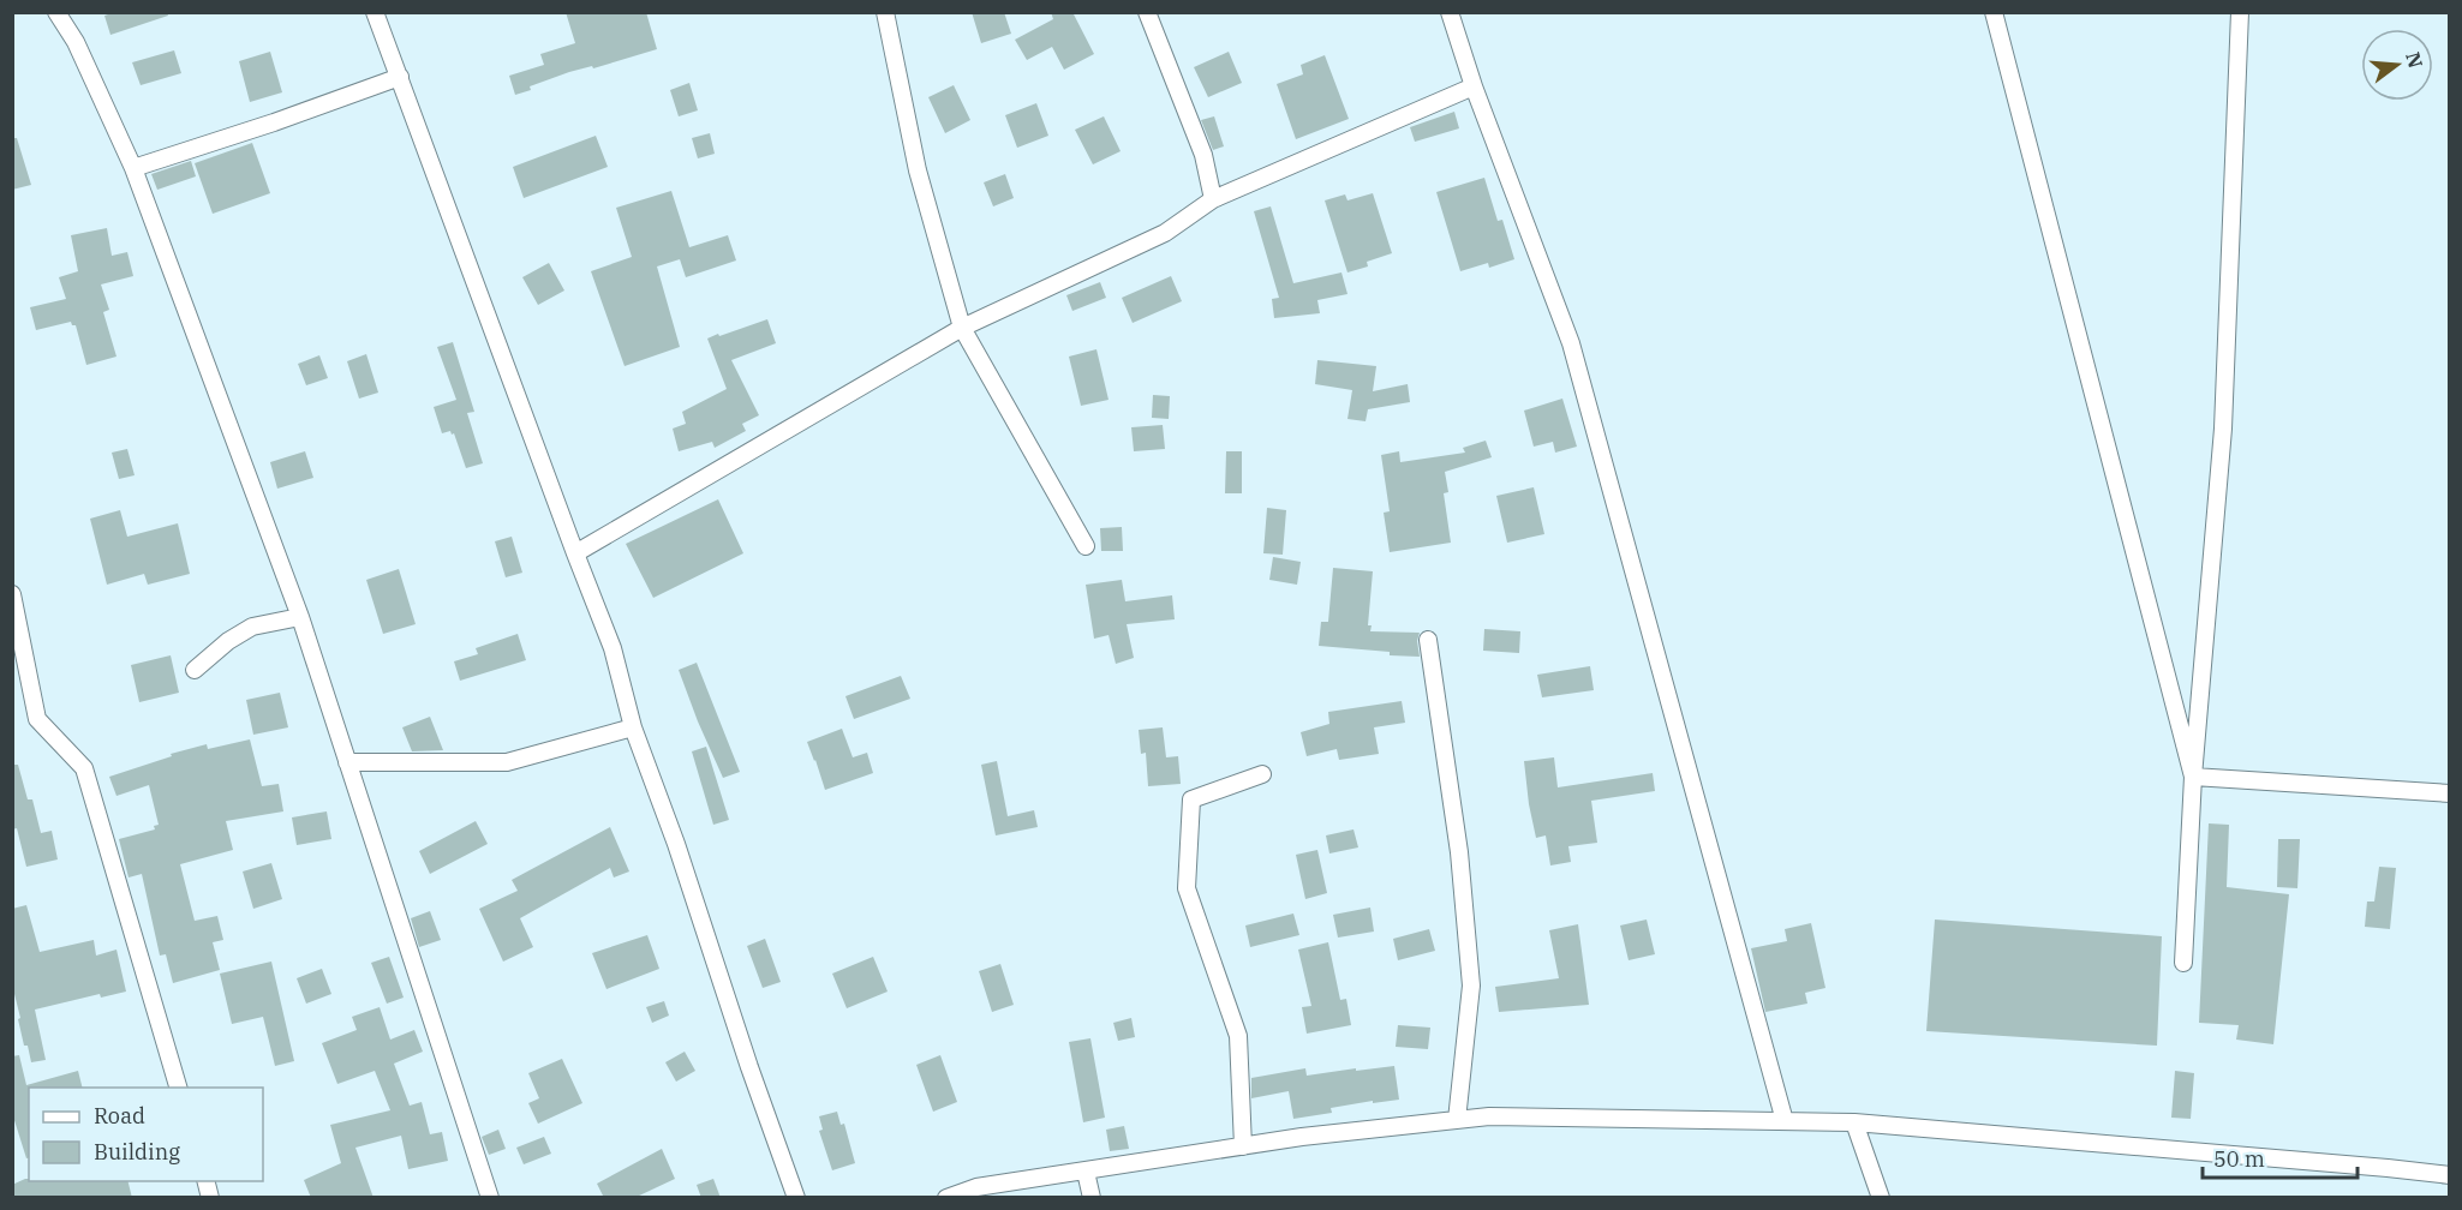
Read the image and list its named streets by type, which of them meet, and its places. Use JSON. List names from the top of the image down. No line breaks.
{"legend":["Road","Building"],"scale_bar":"50 m","north":"right"}
